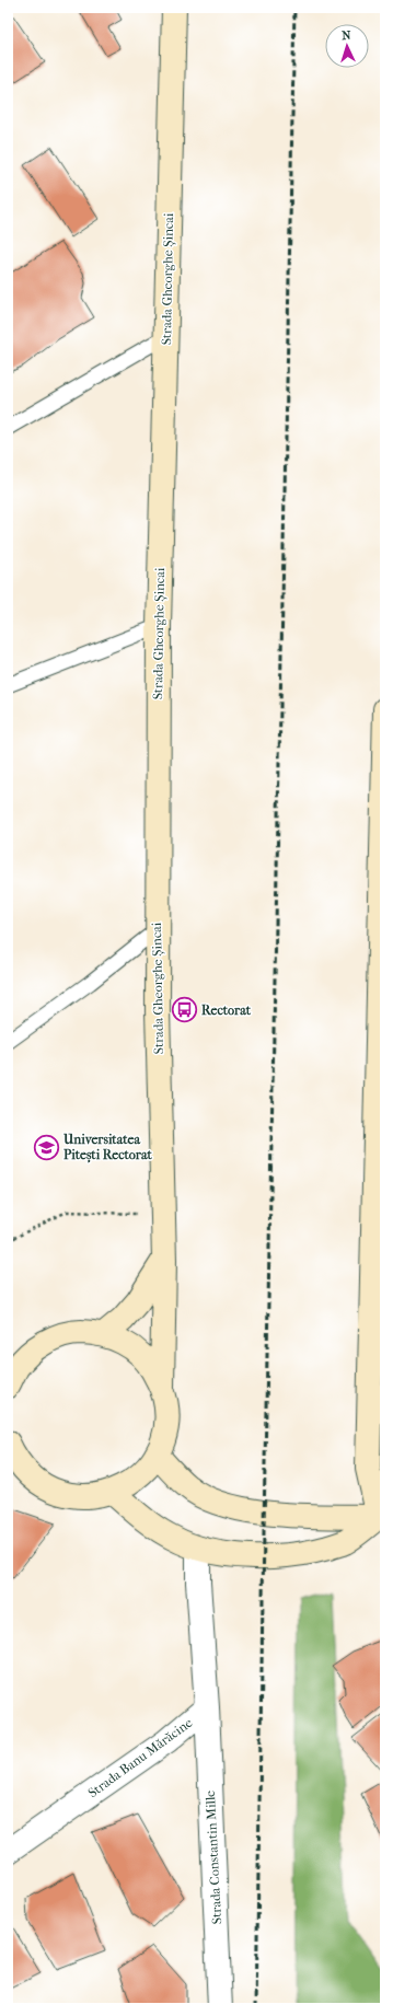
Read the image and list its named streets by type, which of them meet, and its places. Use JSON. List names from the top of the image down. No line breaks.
{"streets":{"main road":["Strada Gheorghe Șincai"],"street":["Strada Banu Mărăcine","Strada Constantin Mille"]},"crossings":[["Strada Banu Mărăcine","Strada Constantin Mille"]],"places":{"bus stop":["Rectorat"],"school or university":["Universitatea Pitești Rectorat"]},"north":"top"}
